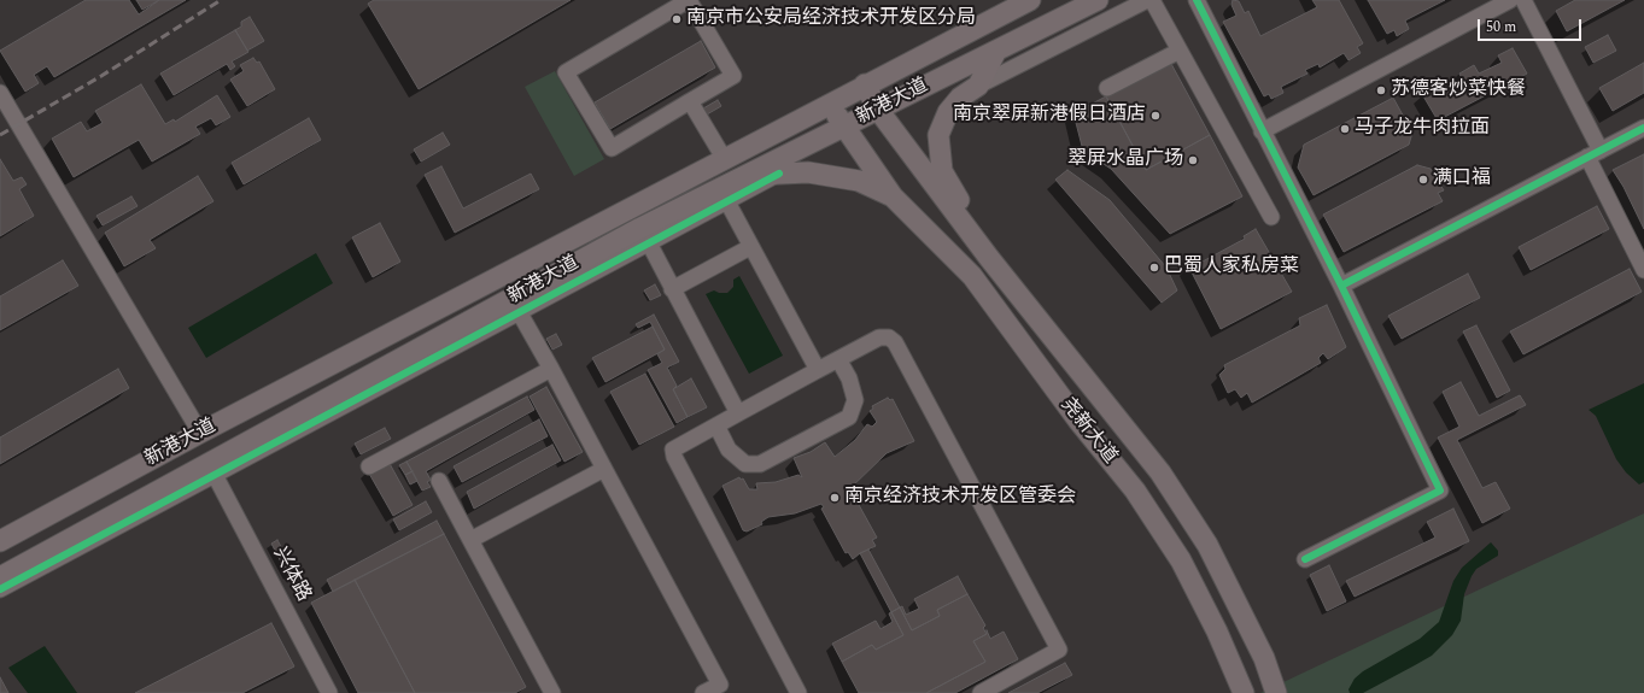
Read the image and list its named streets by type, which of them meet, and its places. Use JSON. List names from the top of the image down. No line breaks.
{"streets":{"main road":["新港大道","尧新大道"],"street":["兴体路"]},"crossings":[["新港大道","尧新大道"]],"places":["南京市公安局经济技术开发区分局","苏德客炒菜快餐","南京翠屏新港假日酒店","马子龙牛肉拉面","翠屏水晶广场","满口福","巴蜀人家私房菜","南京经济技术开发区管委会"],"scale_bar":"50 m"}
